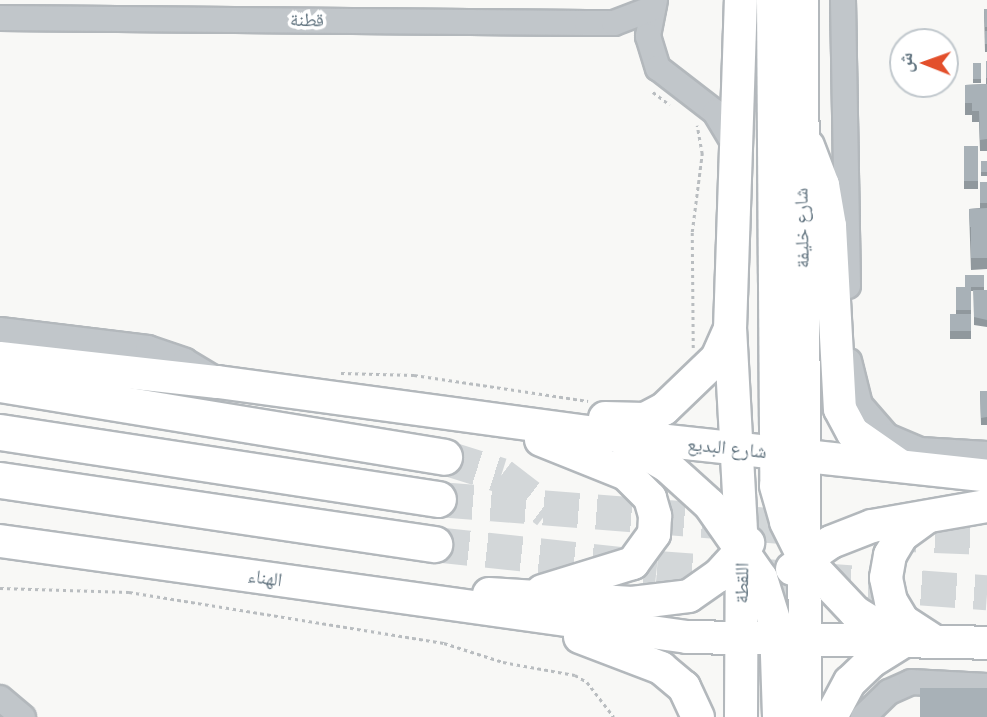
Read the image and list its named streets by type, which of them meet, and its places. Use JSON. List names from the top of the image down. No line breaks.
{"streets":{"main road":["شارع خليفة","شارع البديع","الهناء","اللقطة"],"street":["قطنة"]},"crossings":[["شارع خليفة","شارع البديع"],["شارع البديع","اللقطة"]],"north":"left"}
